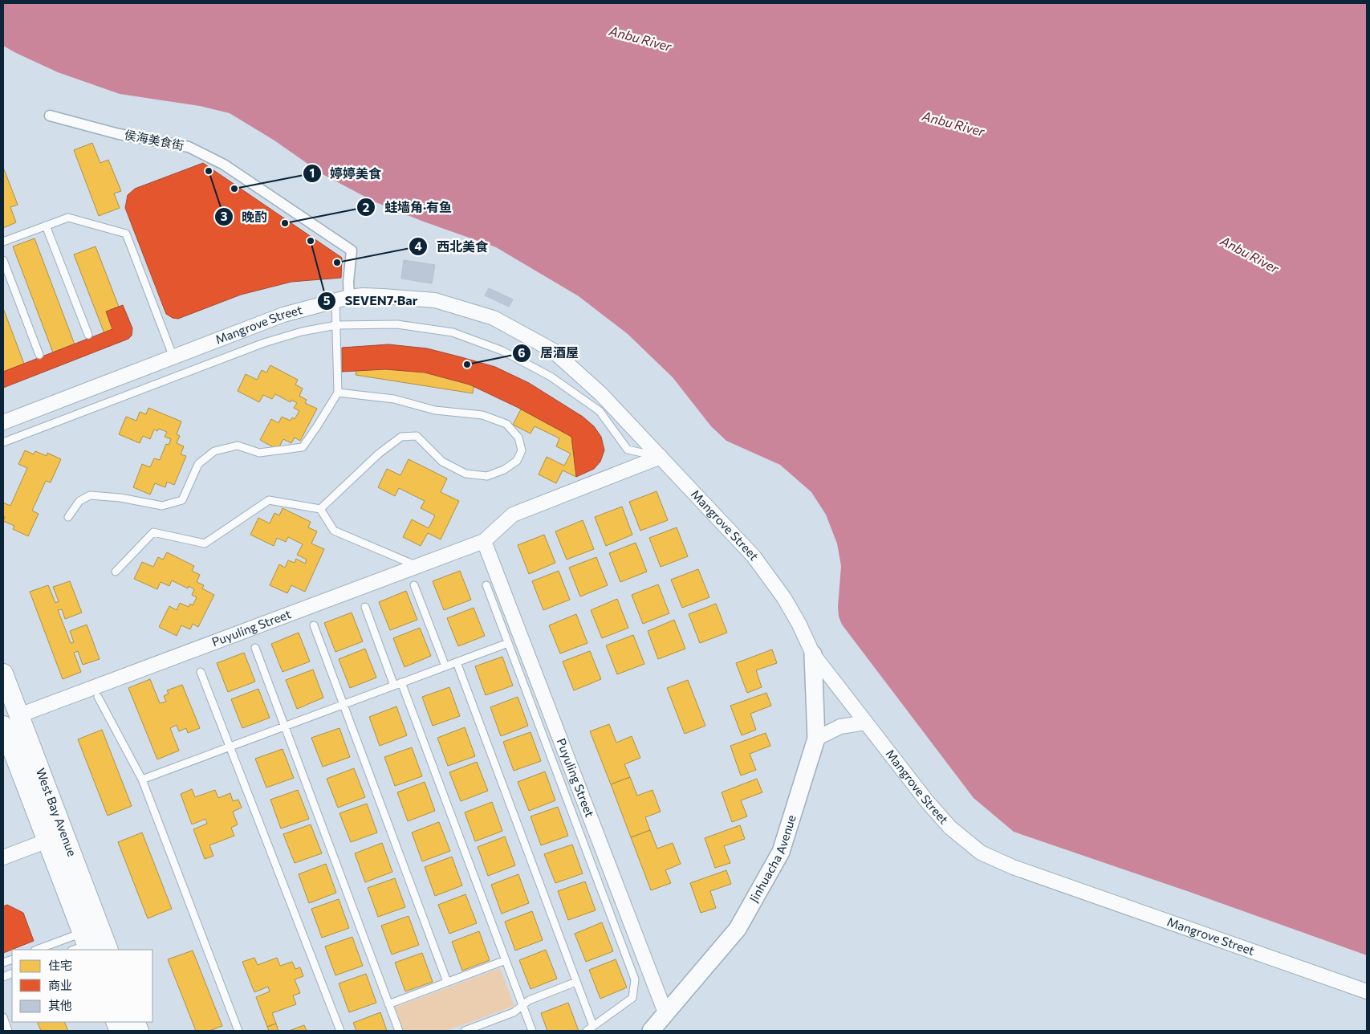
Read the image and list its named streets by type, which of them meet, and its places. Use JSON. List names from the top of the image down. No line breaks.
{"streets":{"main road":["West Bay Avenue"],"street":["侯海美食街","Mangrove Street","Puyuling Street","Jinhuacha Avenue"]},"crossings":[["侯海美食街","Mangrove Street"],["Mangrove Street","Puyuling Street"],["Mangrove Street","Jinhuacha Avenue"],["Puyuling Street","West Bay Avenue"],["Puyuling Street","Jinhuacha Avenue"]],"water":["Anbu River"],"places":["晚酌","婷婷美食","蛙墙角·有鱼","SEVEN7·Bar","西北美食","居酒屋"],"legend":["住宅","商业","其他"]}
